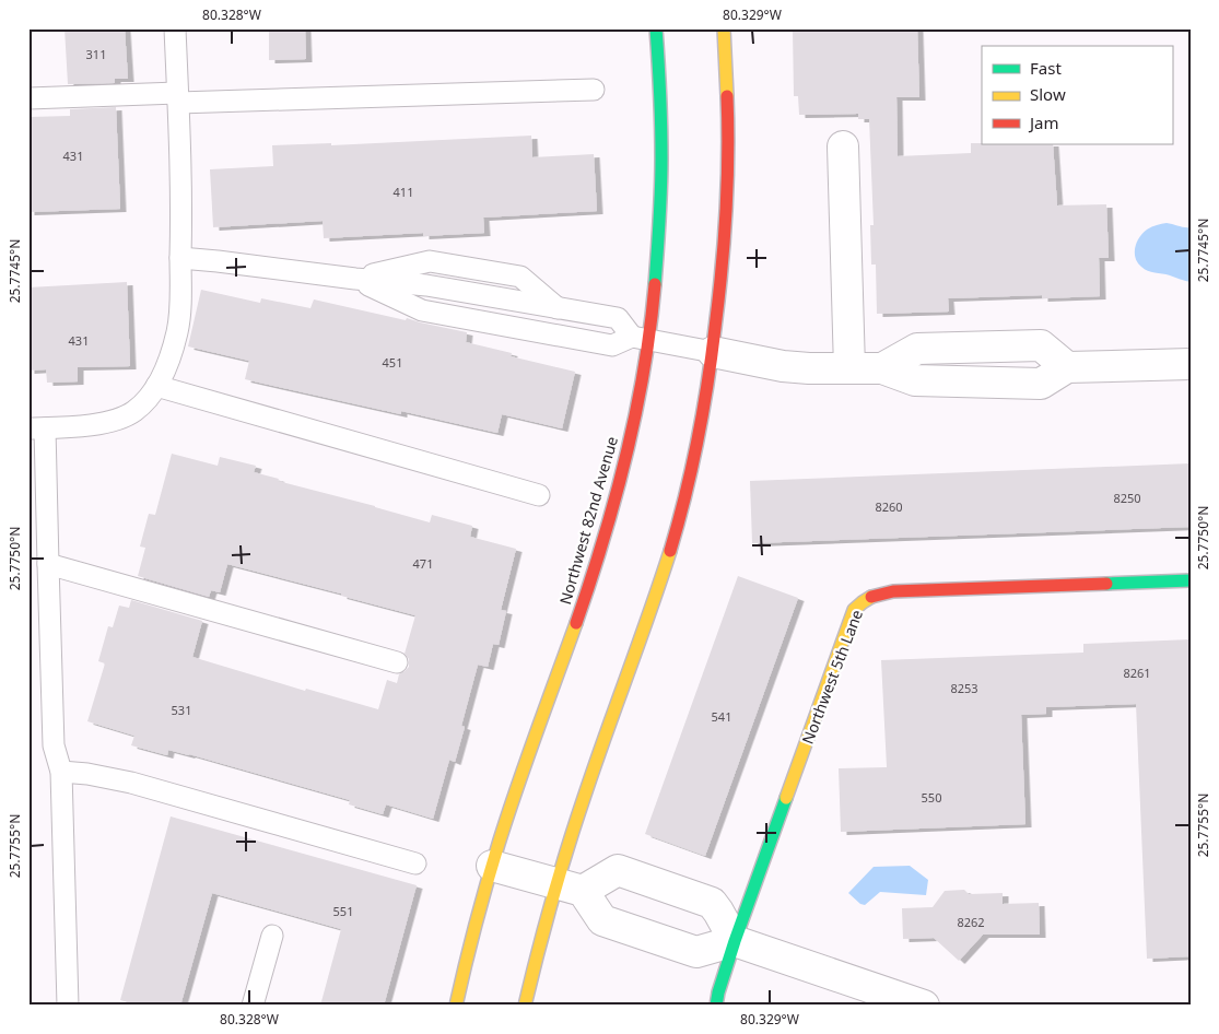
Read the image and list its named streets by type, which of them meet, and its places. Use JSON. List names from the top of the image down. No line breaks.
{"streets":{"street":["Northwest 82nd Avenue","Northwest 5th Lane"]},"house_numbers":["311","431","411","431","451","8250","8260","471","8261","8253","531","541","550","551","8262"],"legend":["Fast","Slow","Jam"],"coordinates":["80.328°W","80.329°W","25.7745°N","25.7750°N","25.7755°N"]}
